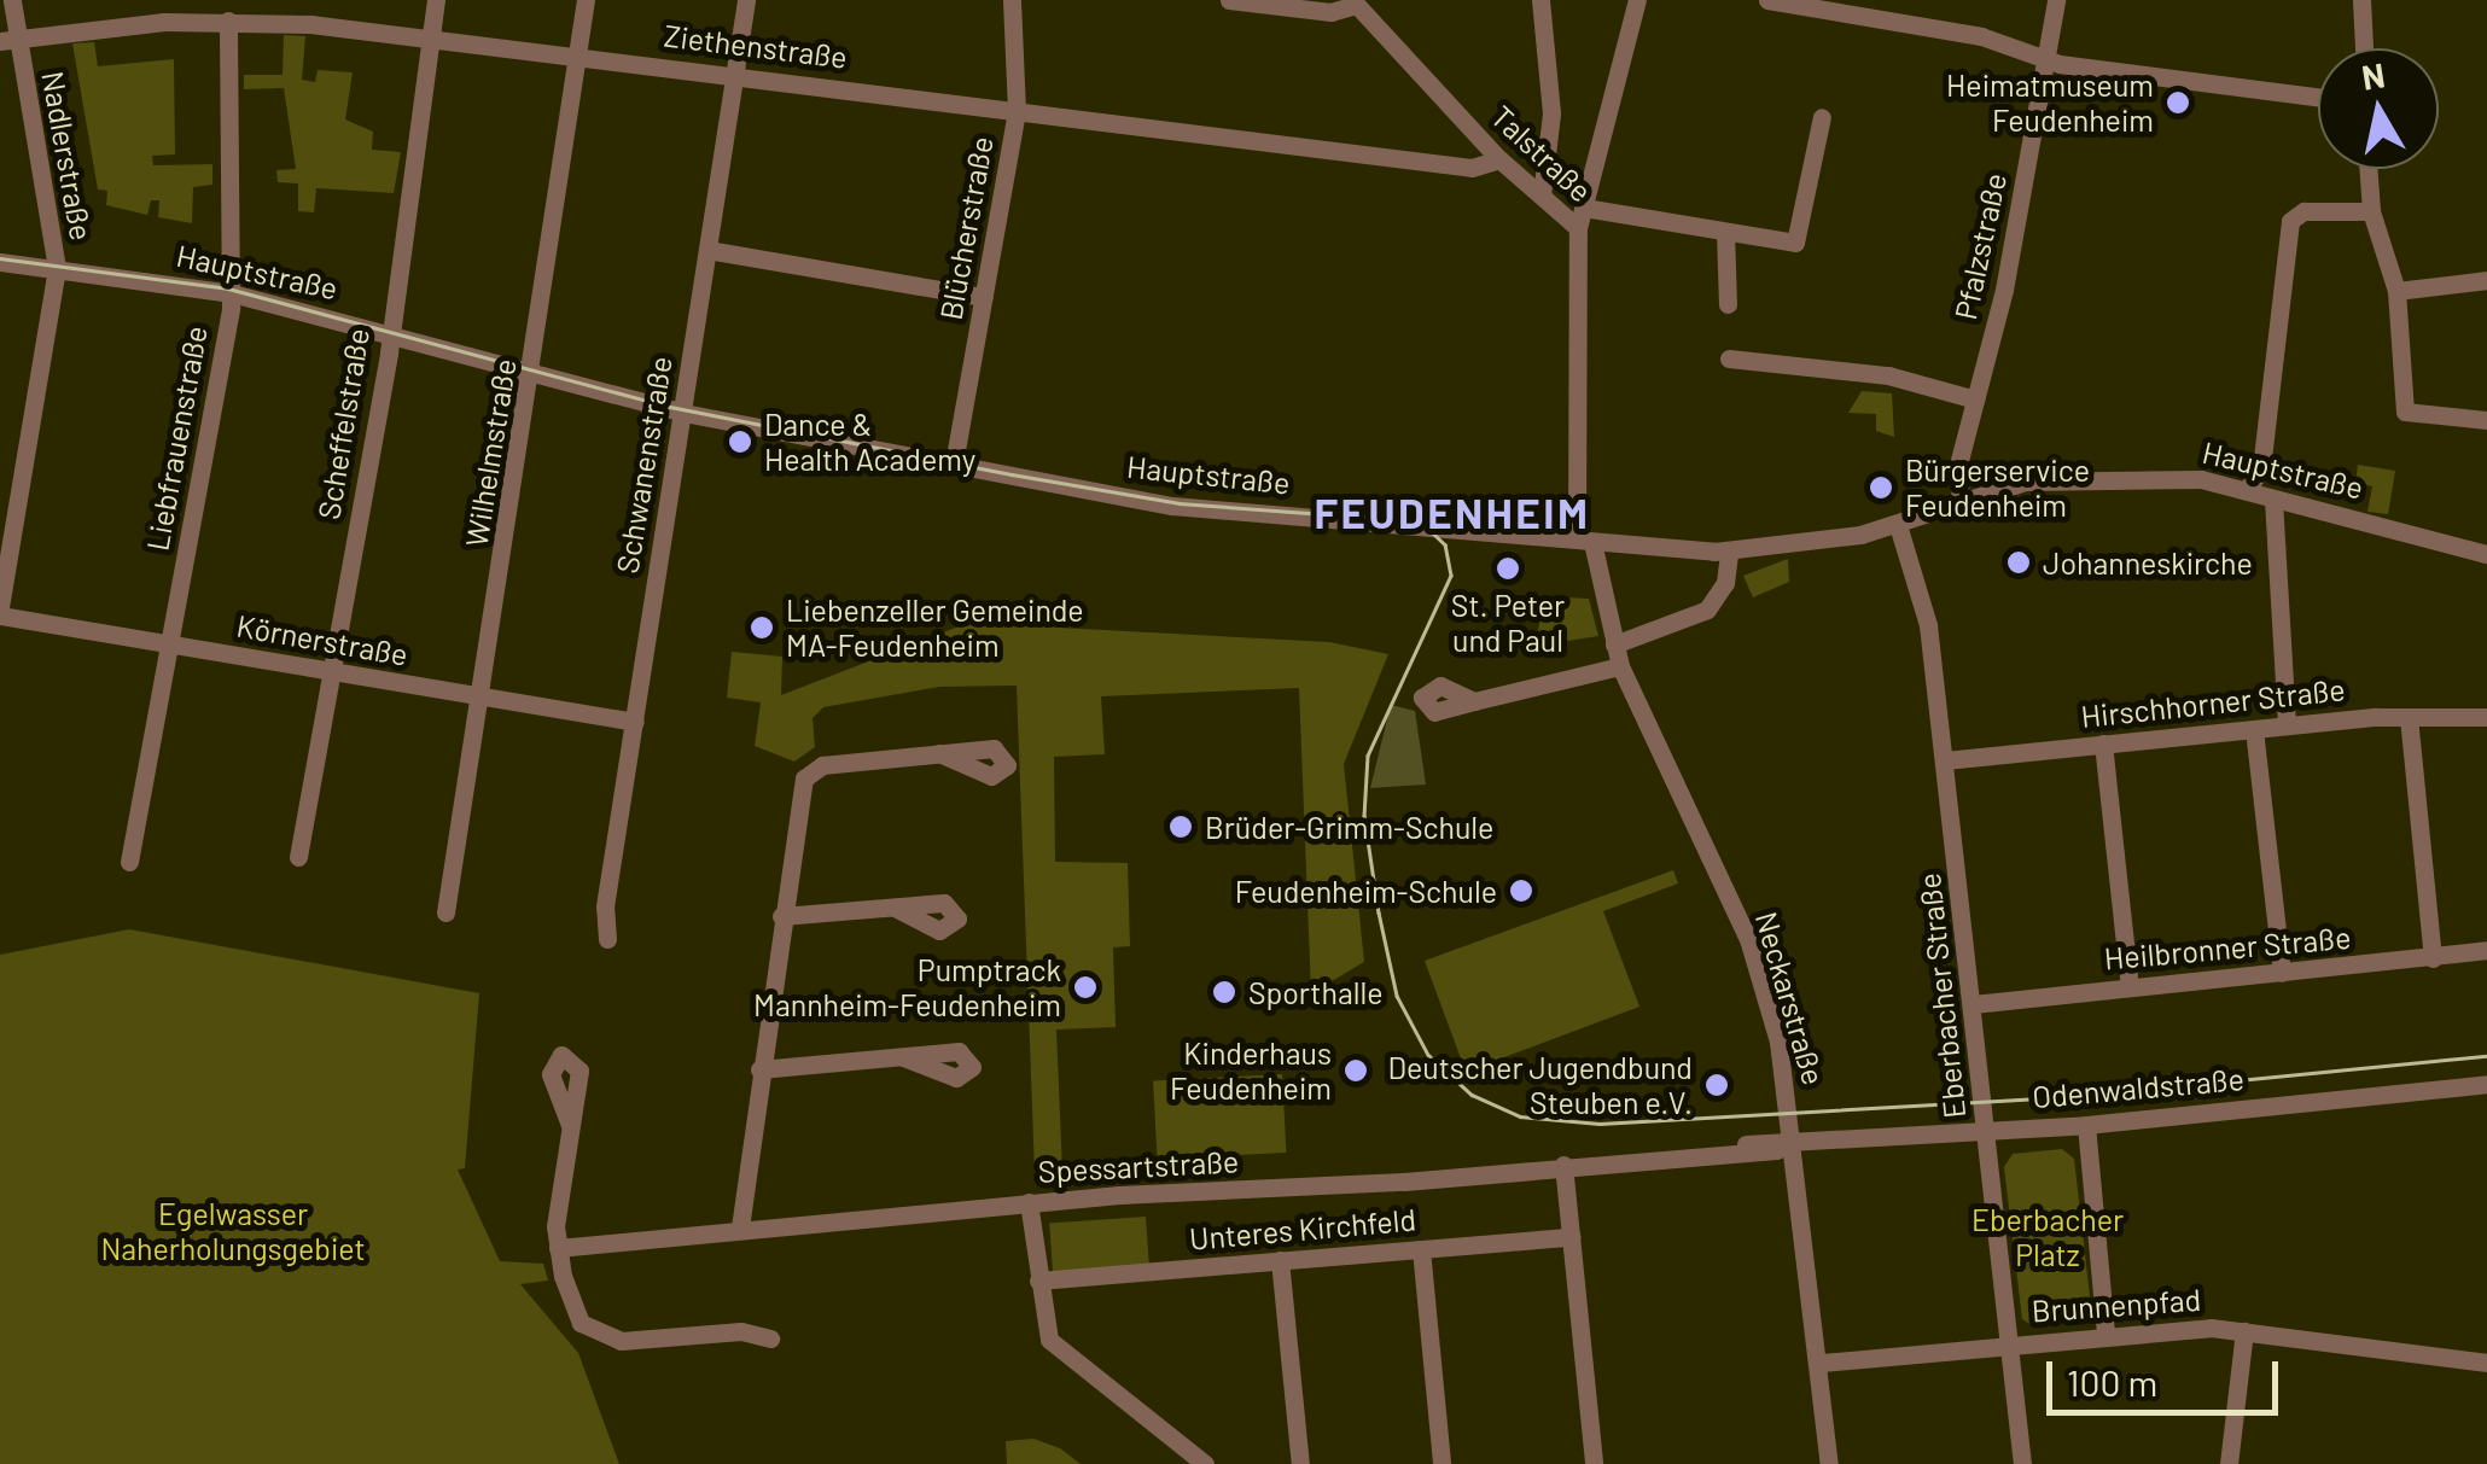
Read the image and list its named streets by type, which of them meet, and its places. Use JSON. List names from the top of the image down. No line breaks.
{"streets":{"street":["Ziethenstraße","Talstraße","Nadlerstraße","Blücherstraße","Pfalzstraße","Hauptstraße","Scheffelstraße","Liebfrauenstraße","Wilhelmstraße","Schwanenstraße","Körnerstraße","Hirschhorner Straße","Heilbronner Straße","Eberbacher Straße","Neckarstraße","Odenwaldstraße","Spessartstraße","Unteres Kirchfeld","Brunnenpfad"]},"crossings":[["Ziethenstraße","Talstraße"],["Ziethenstraße","Nadlerstraße"],["Ziethenstraße","Blücherstraße"],["Ziethenstraße","Scheffelstraße"],["Ziethenstraße","Liebfrauenstraße"],["Ziethenstraße","Wilhelmstraße"],["Ziethenstraße","Schwanenstraße"],["Talstraße","Hauptstraße"],["Talstraße","Neckarstraße"],["Nadlerstraße","Hauptstraße"],["Nadlerstraße","Körnerstraße"],["Blücherstraße","Hauptstraße"],["Pfalzstraße","Hauptstraße"],["Hauptstraße","Scheffelstraße"],["Hauptstraße","Liebfrauenstraße"],["Hauptstraße","Wilhelmstraße"],["Hauptstraße","Schwanenstraße"],["Hauptstraße","Eberbacher Straße"],["Hauptstraße","Neckarstraße"],["Scheffelstraße","Körnerstraße"],["Liebfrauenstraße","Körnerstraße"],["Wilhelmstraße","Körnerstraße"],["Schwanenstraße","Körnerstraße"],["Hirschhorner Straße","Eberbacher Straße"],["Heilbronner Straße","Eberbacher Straße"],["Eberbacher Straße","Odenwaldstraße"],["Eberbacher Straße","Brunnenpfad"],["Neckarstraße","Odenwaldstraße"],["Neckarstraße","Spessartstraße"],["Neckarstraße","Brunnenpfad"],["Odenwaldstraße","Spessartstraße"]],"districts":["FEUDENHEIM"],"parks":["Egelwasser Naherholungsgebiet","Eberbacher Platz"],"places":["Heimatmuseum Feudenheim","Dance & Health Academy","Bürgerservice Feudenheim","Johanneskirche","St. Peter und Paul","Liebenzeller Gemeinde MA-Feudenheim","Brüder-Grimm-Schule","Feudenheim-Schule","Pumptrack Mannheim-Feudenheim","Sporthalle","Kinderhaus Feudenheim","Deutscher Jugendbund Steuben e.V."],"scale_bar":"100 m","north":"top"}
